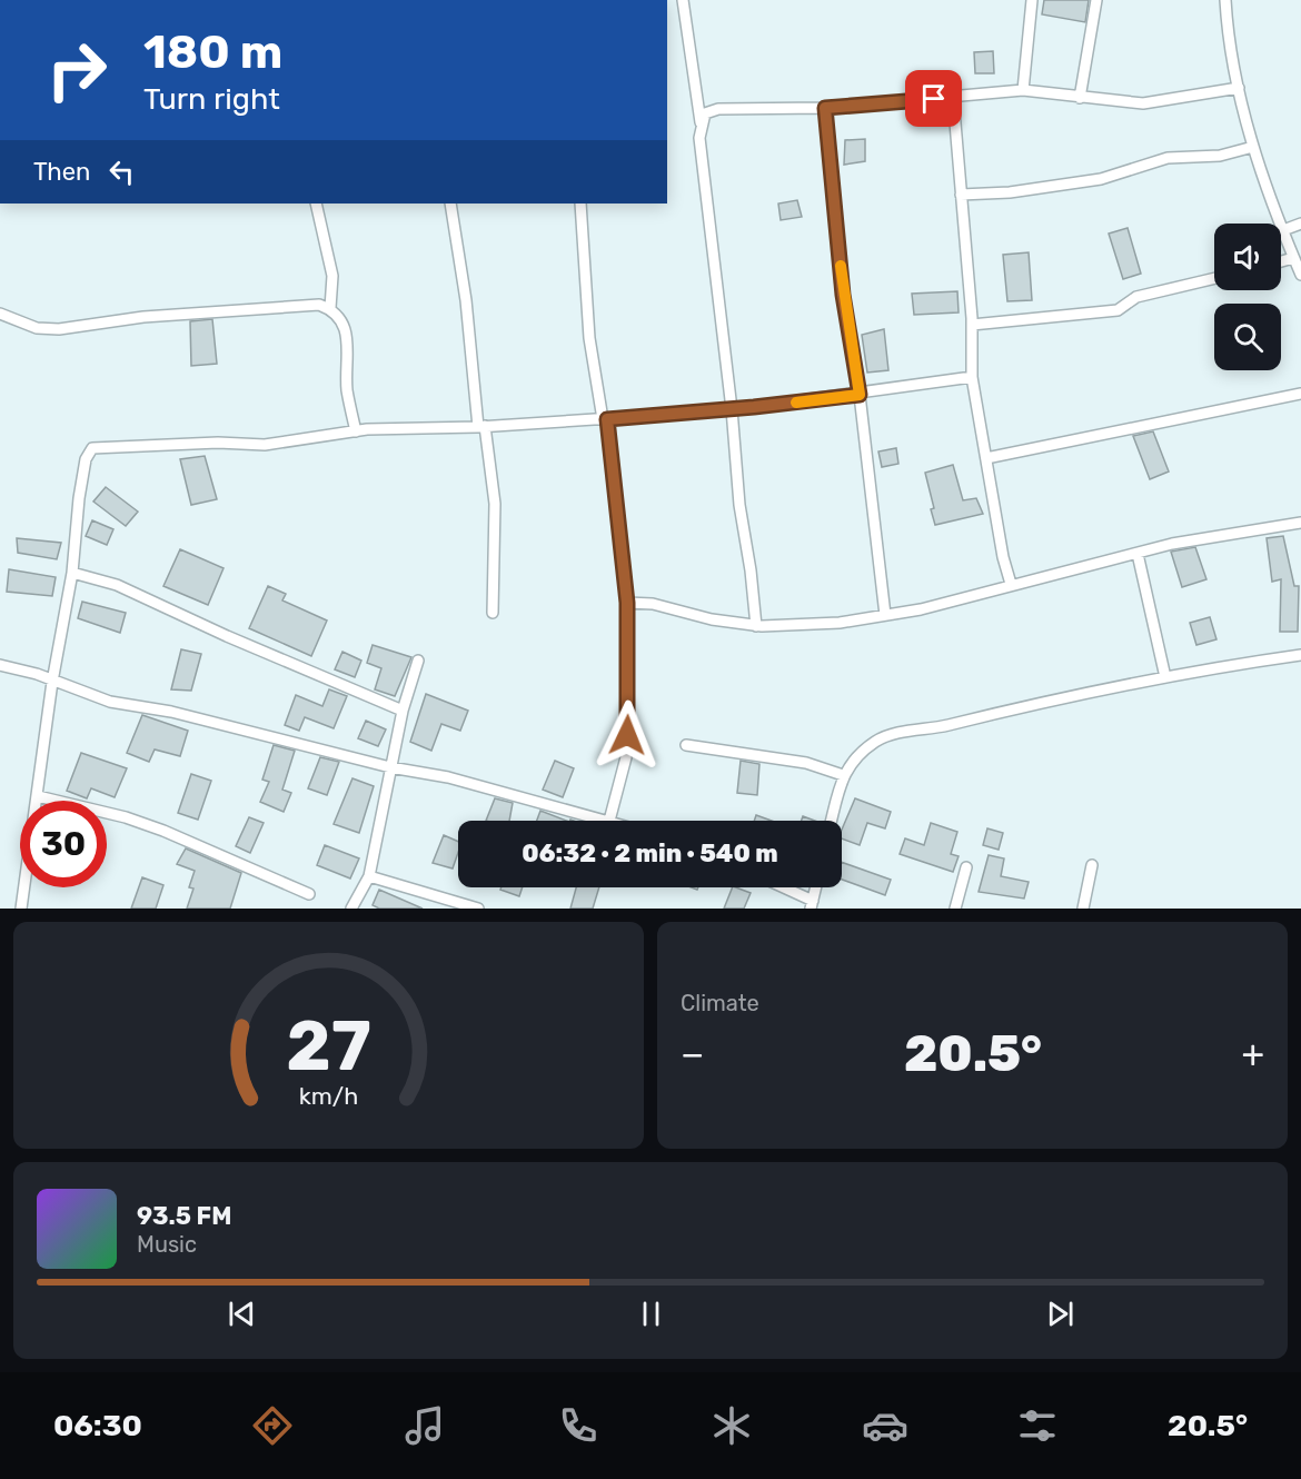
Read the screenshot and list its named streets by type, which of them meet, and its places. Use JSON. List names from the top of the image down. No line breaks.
{"page":{"turn":["180 m","Turn right"],"then":"Then","limit":"30","trip":"06:32 · 2 min · 540 m","tile":"Climate","heat":["−","20.5°","+"],"song":["93.5 FM","Music"],"tabs":["06:30","20.5°"],"gauge":["27","km/h"]}}
